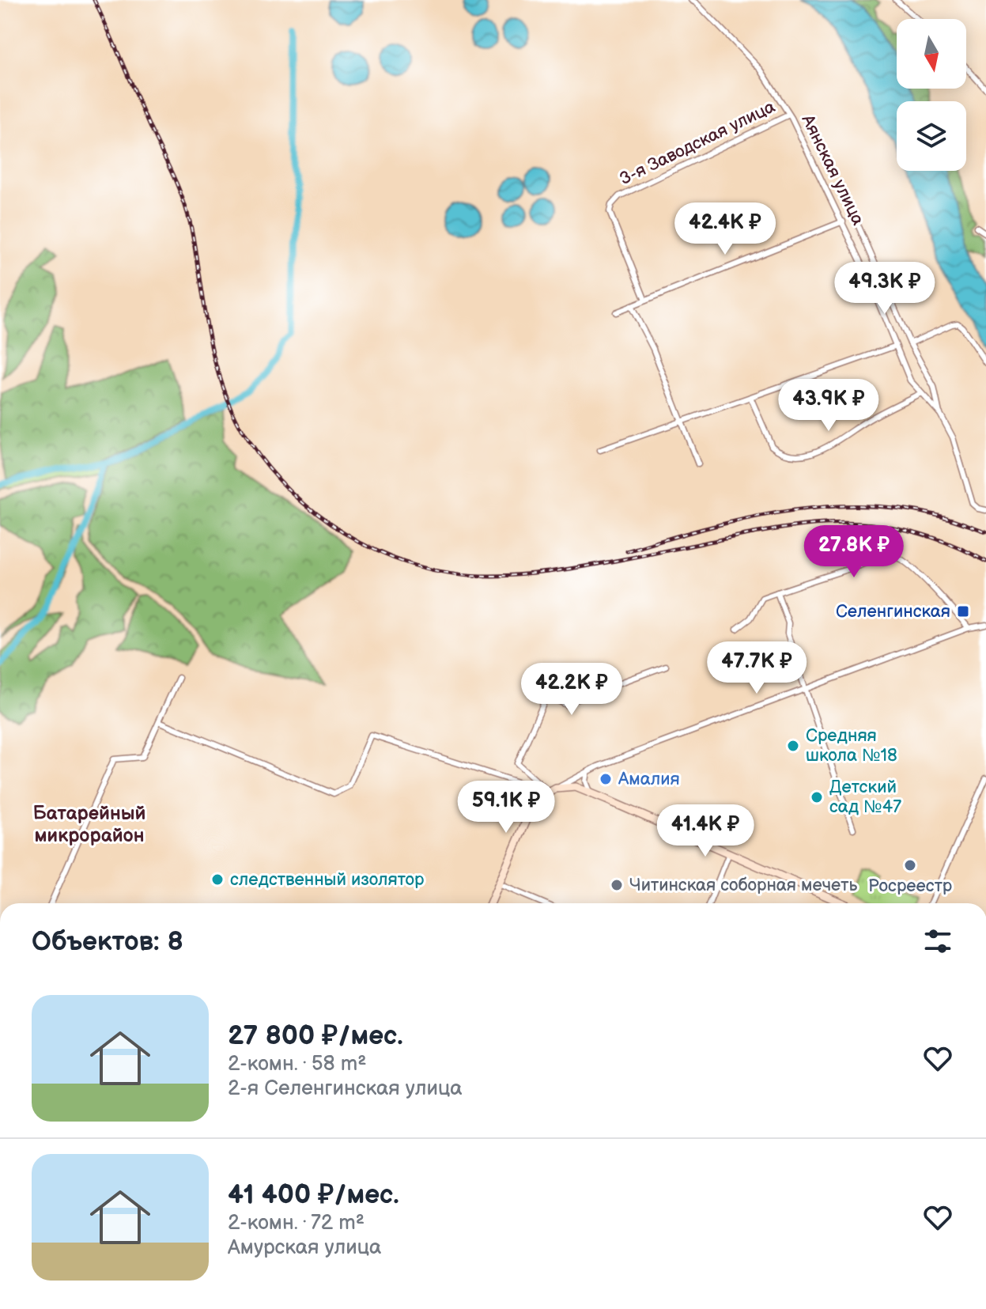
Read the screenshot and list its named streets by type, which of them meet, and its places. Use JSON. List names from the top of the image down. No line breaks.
{"streets":{"street":["3-я Заводская улица","Аянская улица"]},"crossings":[["3-я Заводская улица","Аянская улица"]],"districts":["Батарейный микрорайон"],"places":{"transit":["Селенгинская"],"other":["Средняя школа №18","Амалия","Детский сад №47","Росреестр","следственный изолятор","Читинская соборная мечеть"]},"north":"bottom","page":{"price":["42.4K ₽","49.3K ₽","43.9K ₽","27.8K ₽","47.7K ₽","42.2K ₽","59.1K ₽","41.4K ₽"],"heading":"Объектов: 8","list":[{"name":"27 800 ₽/мес.","note":"2-комн. · 58 m² · 2-я Селенгинская улица"},{"name":"41 400 ₽/мес.","note":"2-комн. · 72 m² · Амурская улица"}]}}
